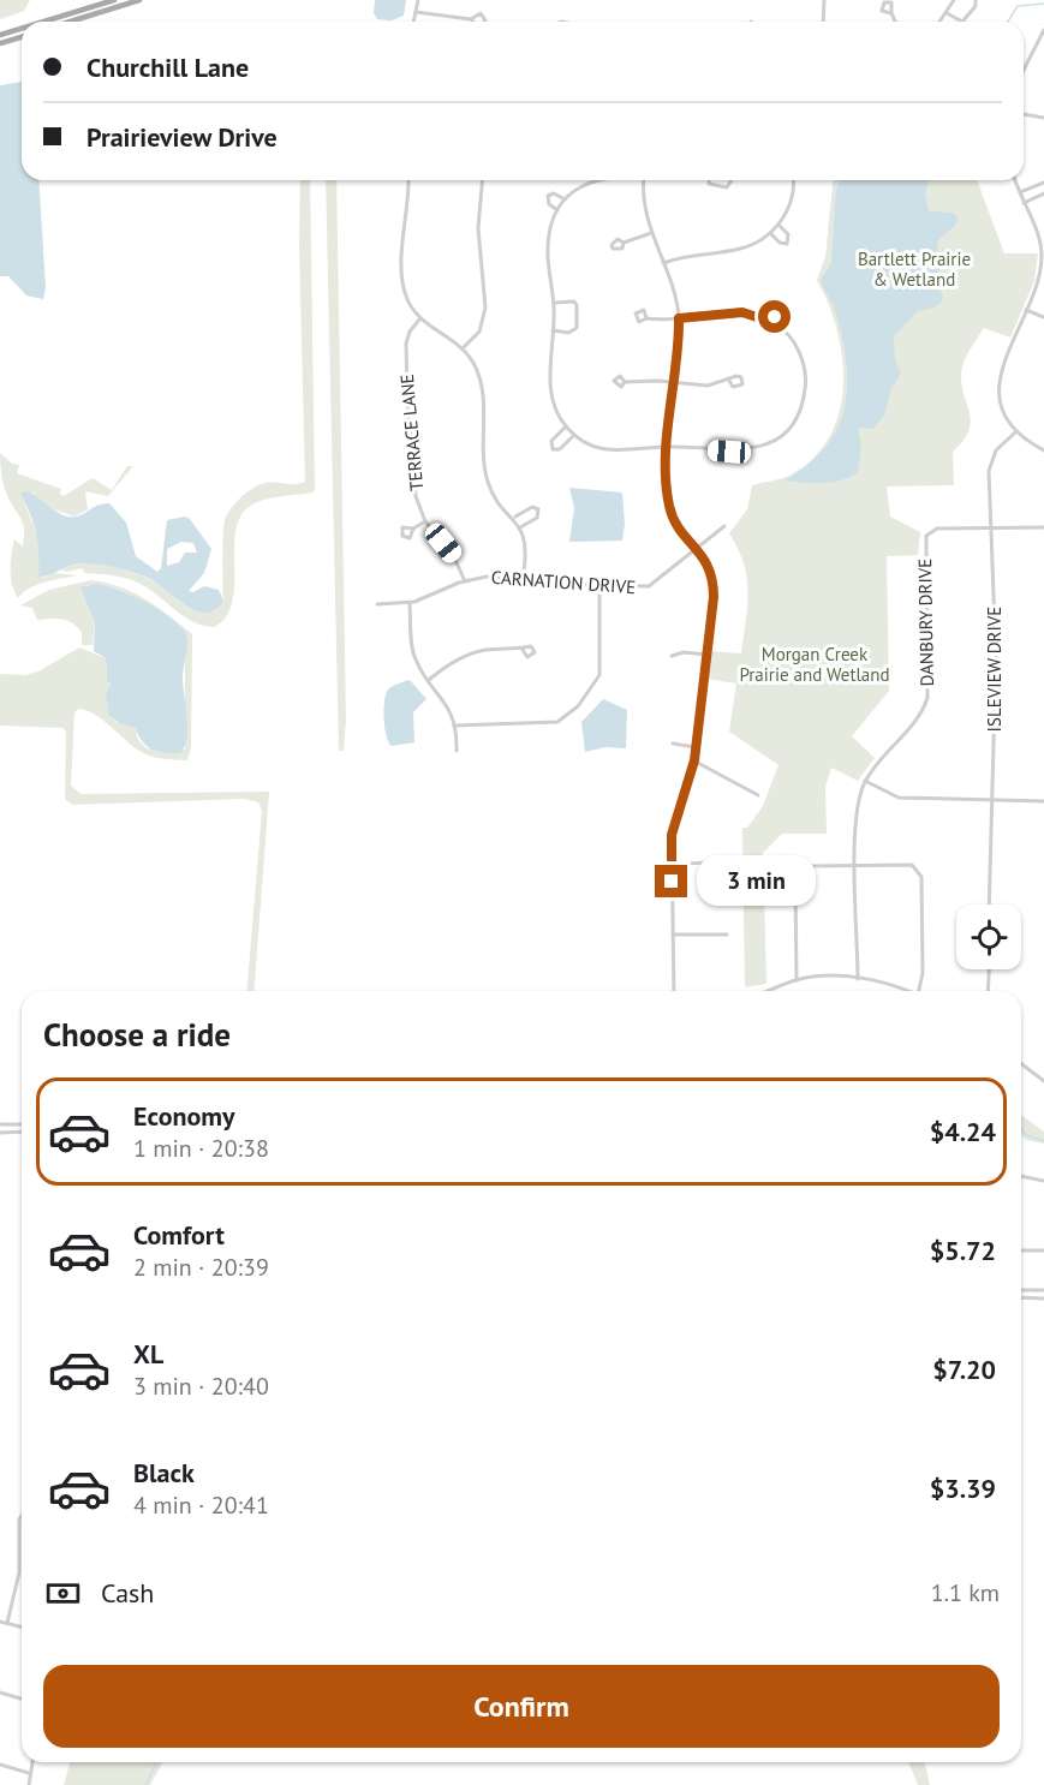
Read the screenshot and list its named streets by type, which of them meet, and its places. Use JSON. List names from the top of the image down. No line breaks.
{"streets":{"street":["TERRACE LANE","CARNATION DRIVE","DANBURY DRIVE","ISLEVIEW DRIVE"]},"crossings":[["TERRACE LANE","CARNATION DRIVE"],["DANBURY DRIVE","ISLEVIEW DRIVE"]],"parks":["Bartlett Prairie & Wetland","Morgan Creek Prairie and Wetland"],"page":{"banner":["Churchill Lane","Prairieview Drive"],"bubble":"3 min","heading":"Choose a ride","list":[{"name":"Economy","note":"1 min · 20:38","value":"$4.24"},{"name":"Comfort","note":"2 min · 20:39","value":"$5.72"},{"name":"XL","note":"3 min · 20:40","value":"$7.20"},{"name":"Black","note":"4 min · 20:41","value":"$3.39"}],"pay":["Cash","1.1 km"],"buttons":"Confirm"}}
